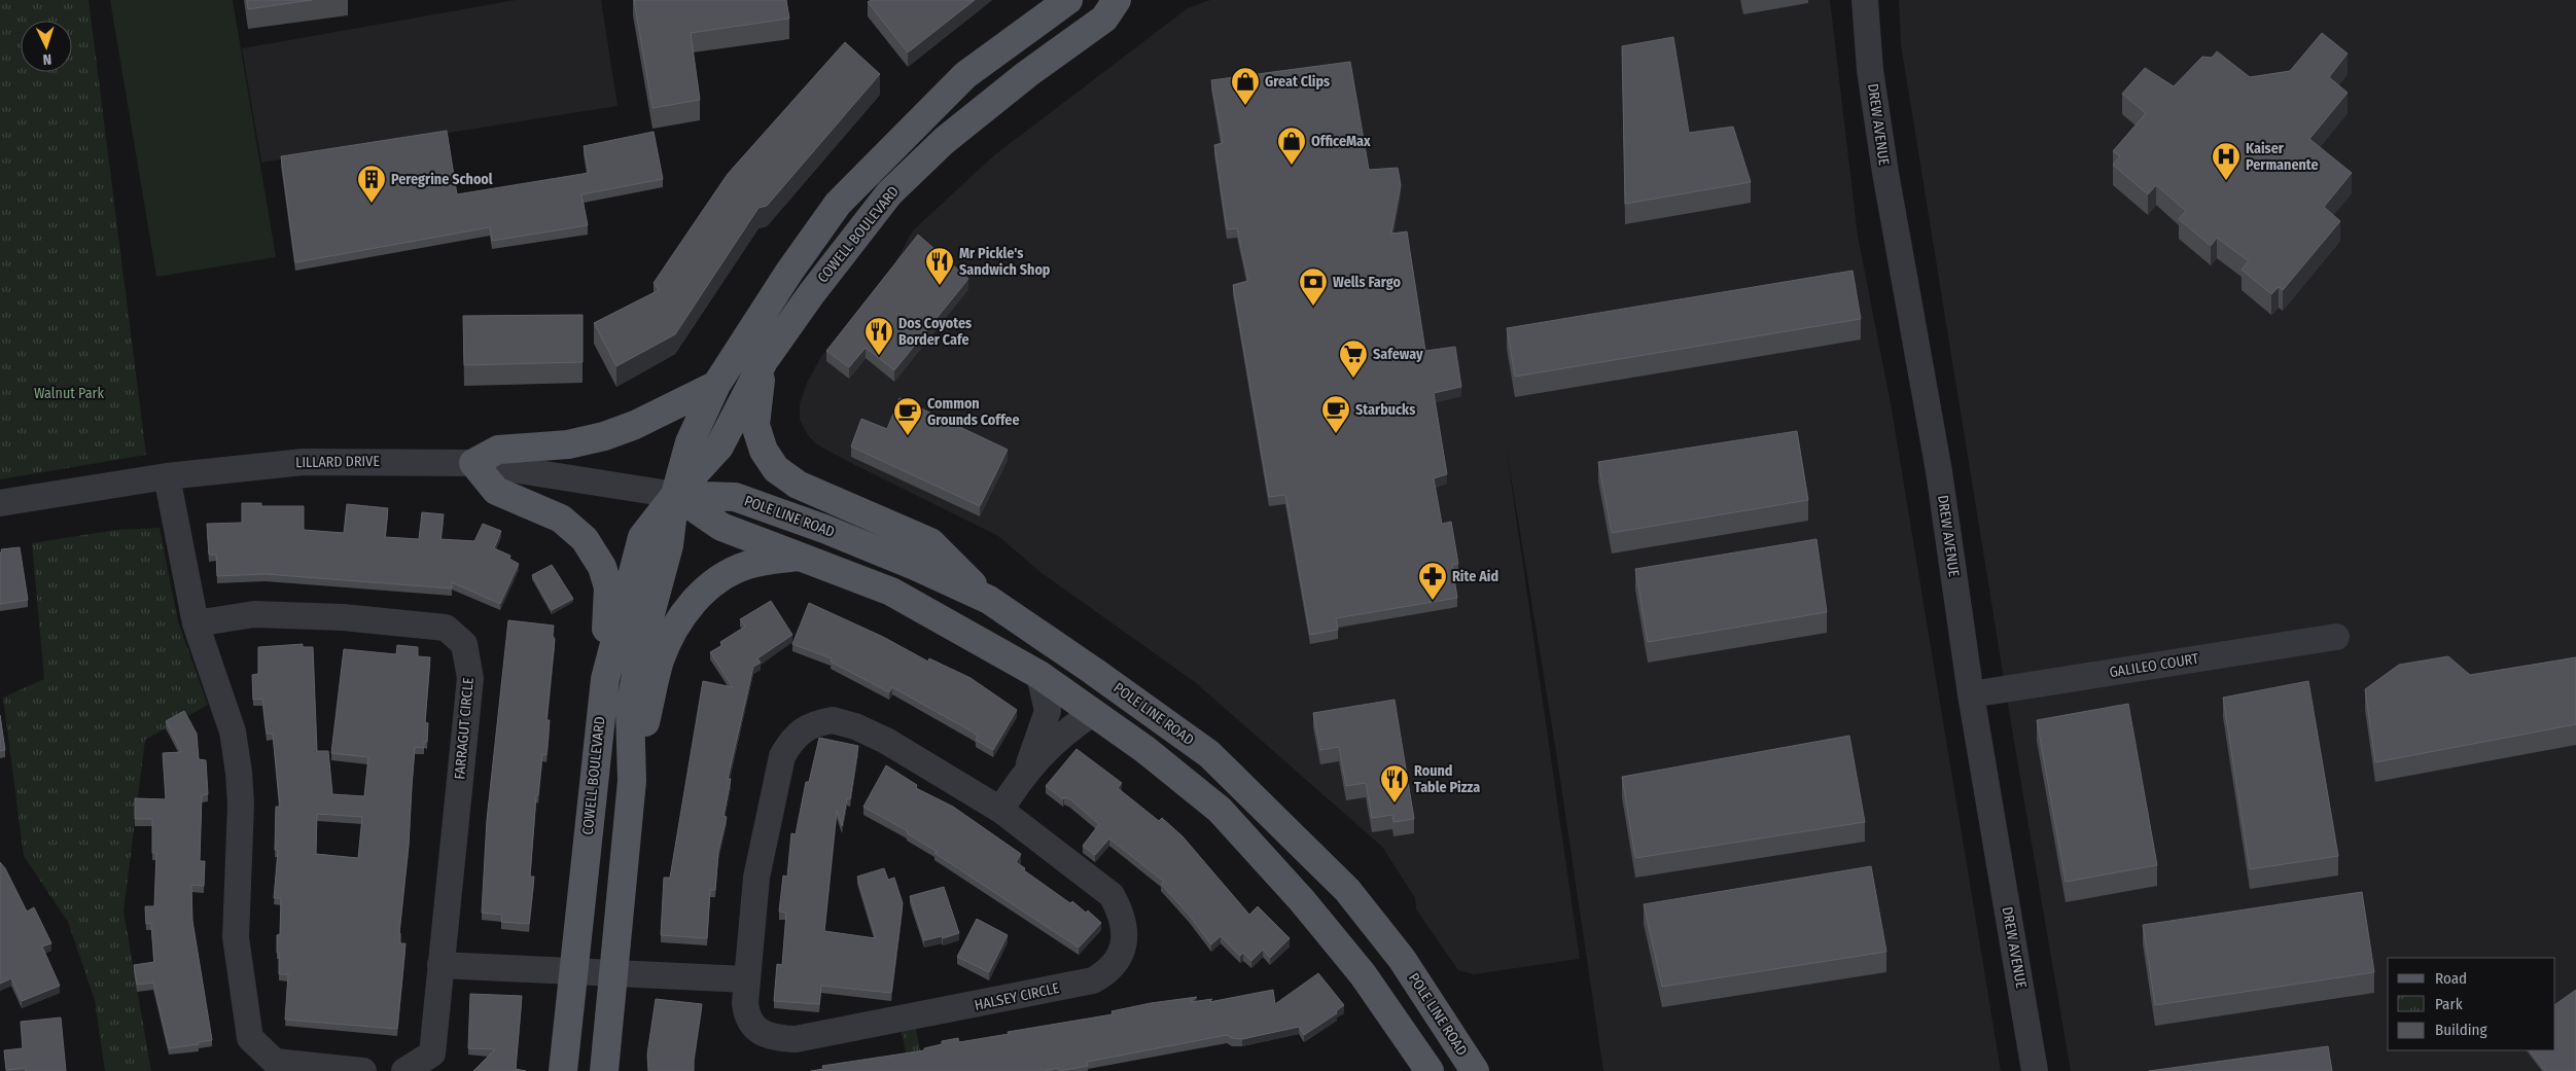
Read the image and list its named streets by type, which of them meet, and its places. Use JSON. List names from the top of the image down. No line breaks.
{"streets":{"main road":["COWELL BOULEVARD","POLE LINE ROAD"],"street":["DREW AVENUE","LILLARD DRIVE","GALILEO COURT","FARRAGUT CIRCLE","HALSEY CIRCLE"]},"crossings":[["DREW AVENUE","GALILEO COURT"],["COWELL BOULEVARD","LILLARD DRIVE"],["COWELL BOULEVARD","POLE LINE ROAD"],["LILLARD DRIVE","POLE LINE ROAD"]],"parks":["Walnut Park"],"places":{"shop":["Great Clips","OfficeMax"],"hospital":["Kaiser Permanente"],"building":["Peregrine School"],"restaurant":["Mr Pickle's Sandwich Shop","Dos Coyotes Border Cafe","Round Table Pizza"],"bank":["Wells Fargo"],"supermarket":["Safeway"],"cafe":["Starbucks","Common Grounds Coffee"],"pharmacy":["Rite Aid"]},"legend":["Road","Park","Building"],"north":"bottom"}
